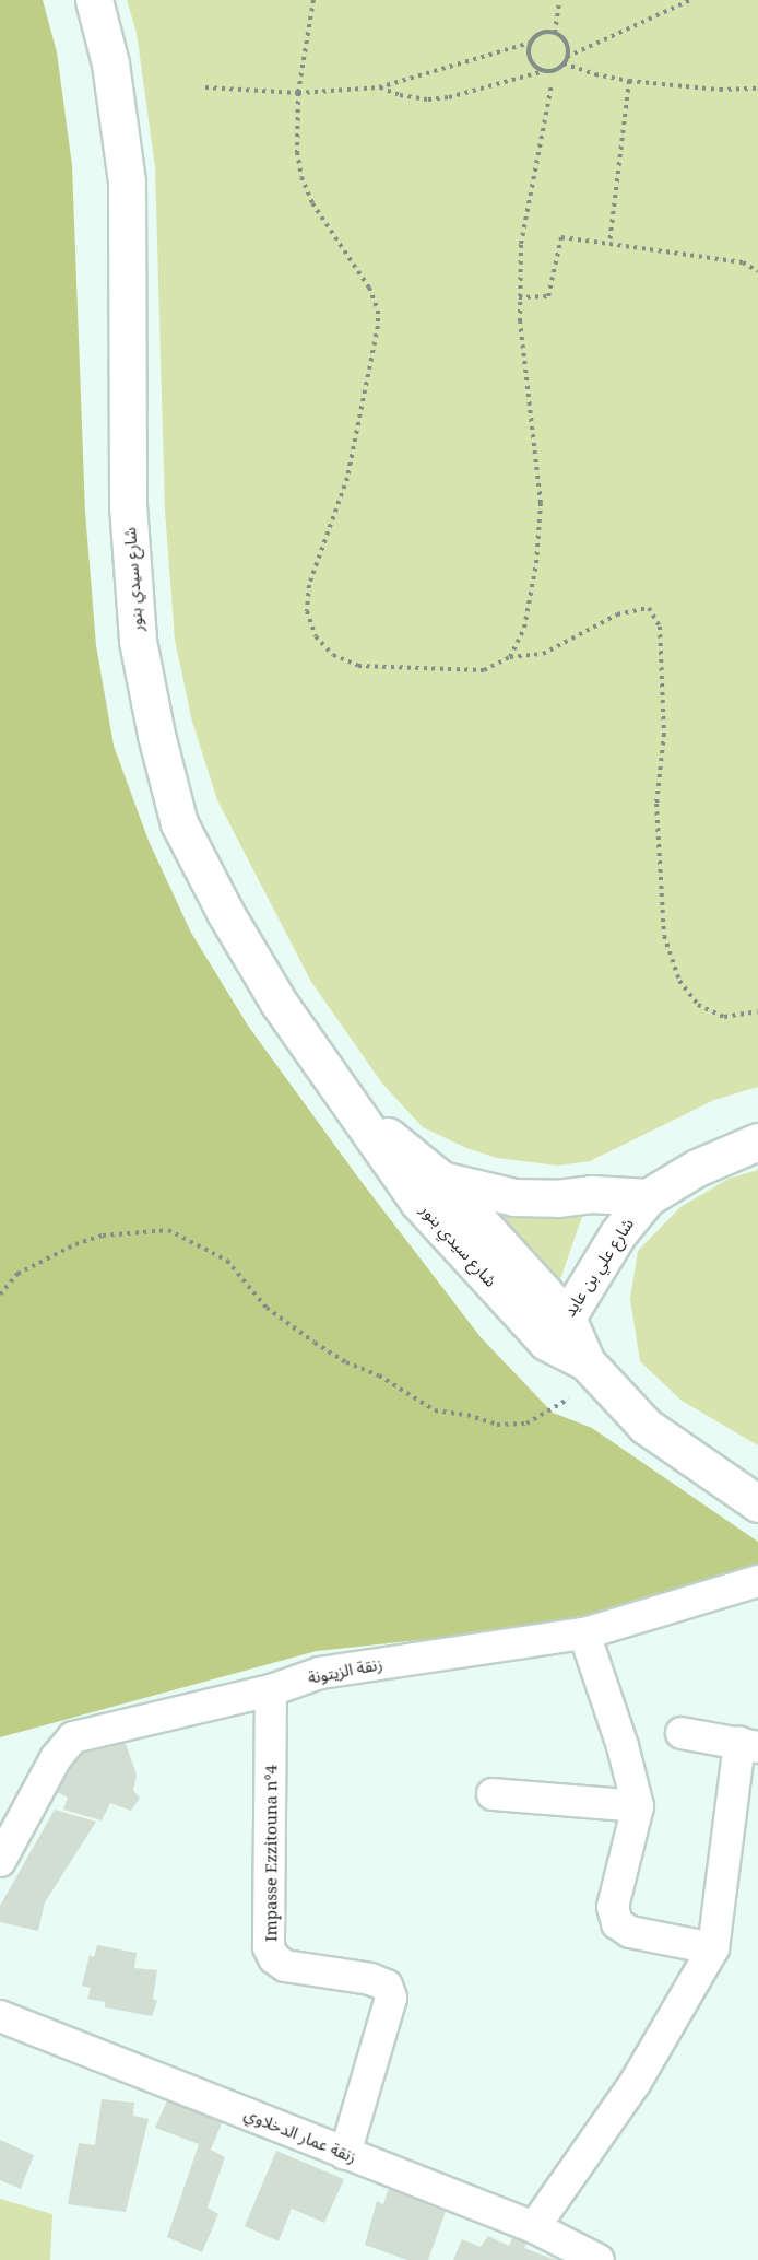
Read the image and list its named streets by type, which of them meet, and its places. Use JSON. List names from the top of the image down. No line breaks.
{"streets":{"street":["شارع سيدي بنور","شارع علي بن عايد","زنقة الزيتونة","Impasse Ezzitouna n°4","زنقة عمار الدخلاوي"]},"crossings":[["شارع سيدي بنور","شارع علي بن عايد"],["زنقة الزيتونة","Impasse Ezzitouna n°4"],["Impasse Ezzitouna n°4","زنقة عمار الدخلاوي"]]}
